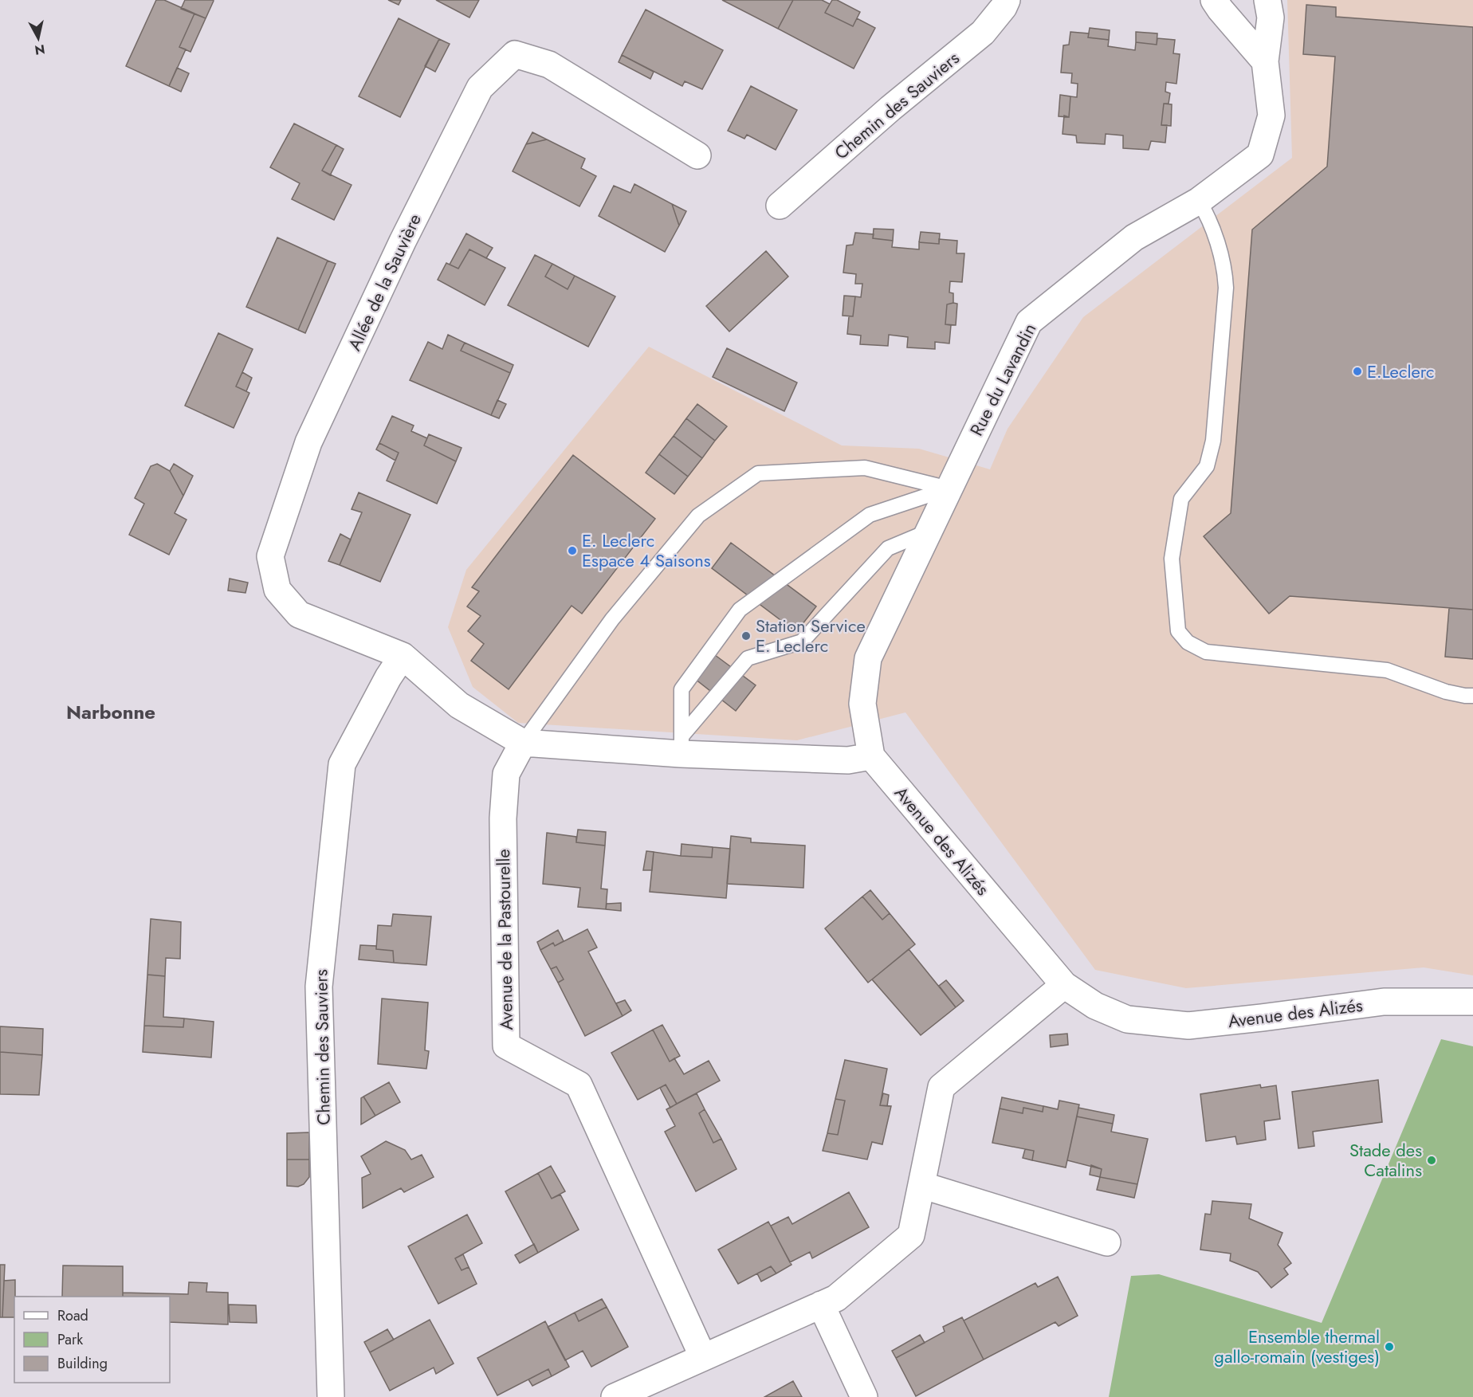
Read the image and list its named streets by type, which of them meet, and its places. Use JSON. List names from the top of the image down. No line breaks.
{"streets":{"street":["Chemin des Sauviers","Allée de la Sauvière","Rue du Lavandin","Avenue des Alizés","Avenue de la Pastourelle"]},"crossings":[["Chemin des Sauviers","Allée de la Sauvière"],["Rue du Lavandin","Avenue des Alizés"]],"districts":["Narbonne"],"places":["E.Leclerc","E. Leclerc Espace 4 Saisons","Station Service E. Leclerc","Stade des Catalins","Ensemble thermal gallo-romain (vestiges)"],"legend":["Road","Park","Building"],"north":"bottom"}
